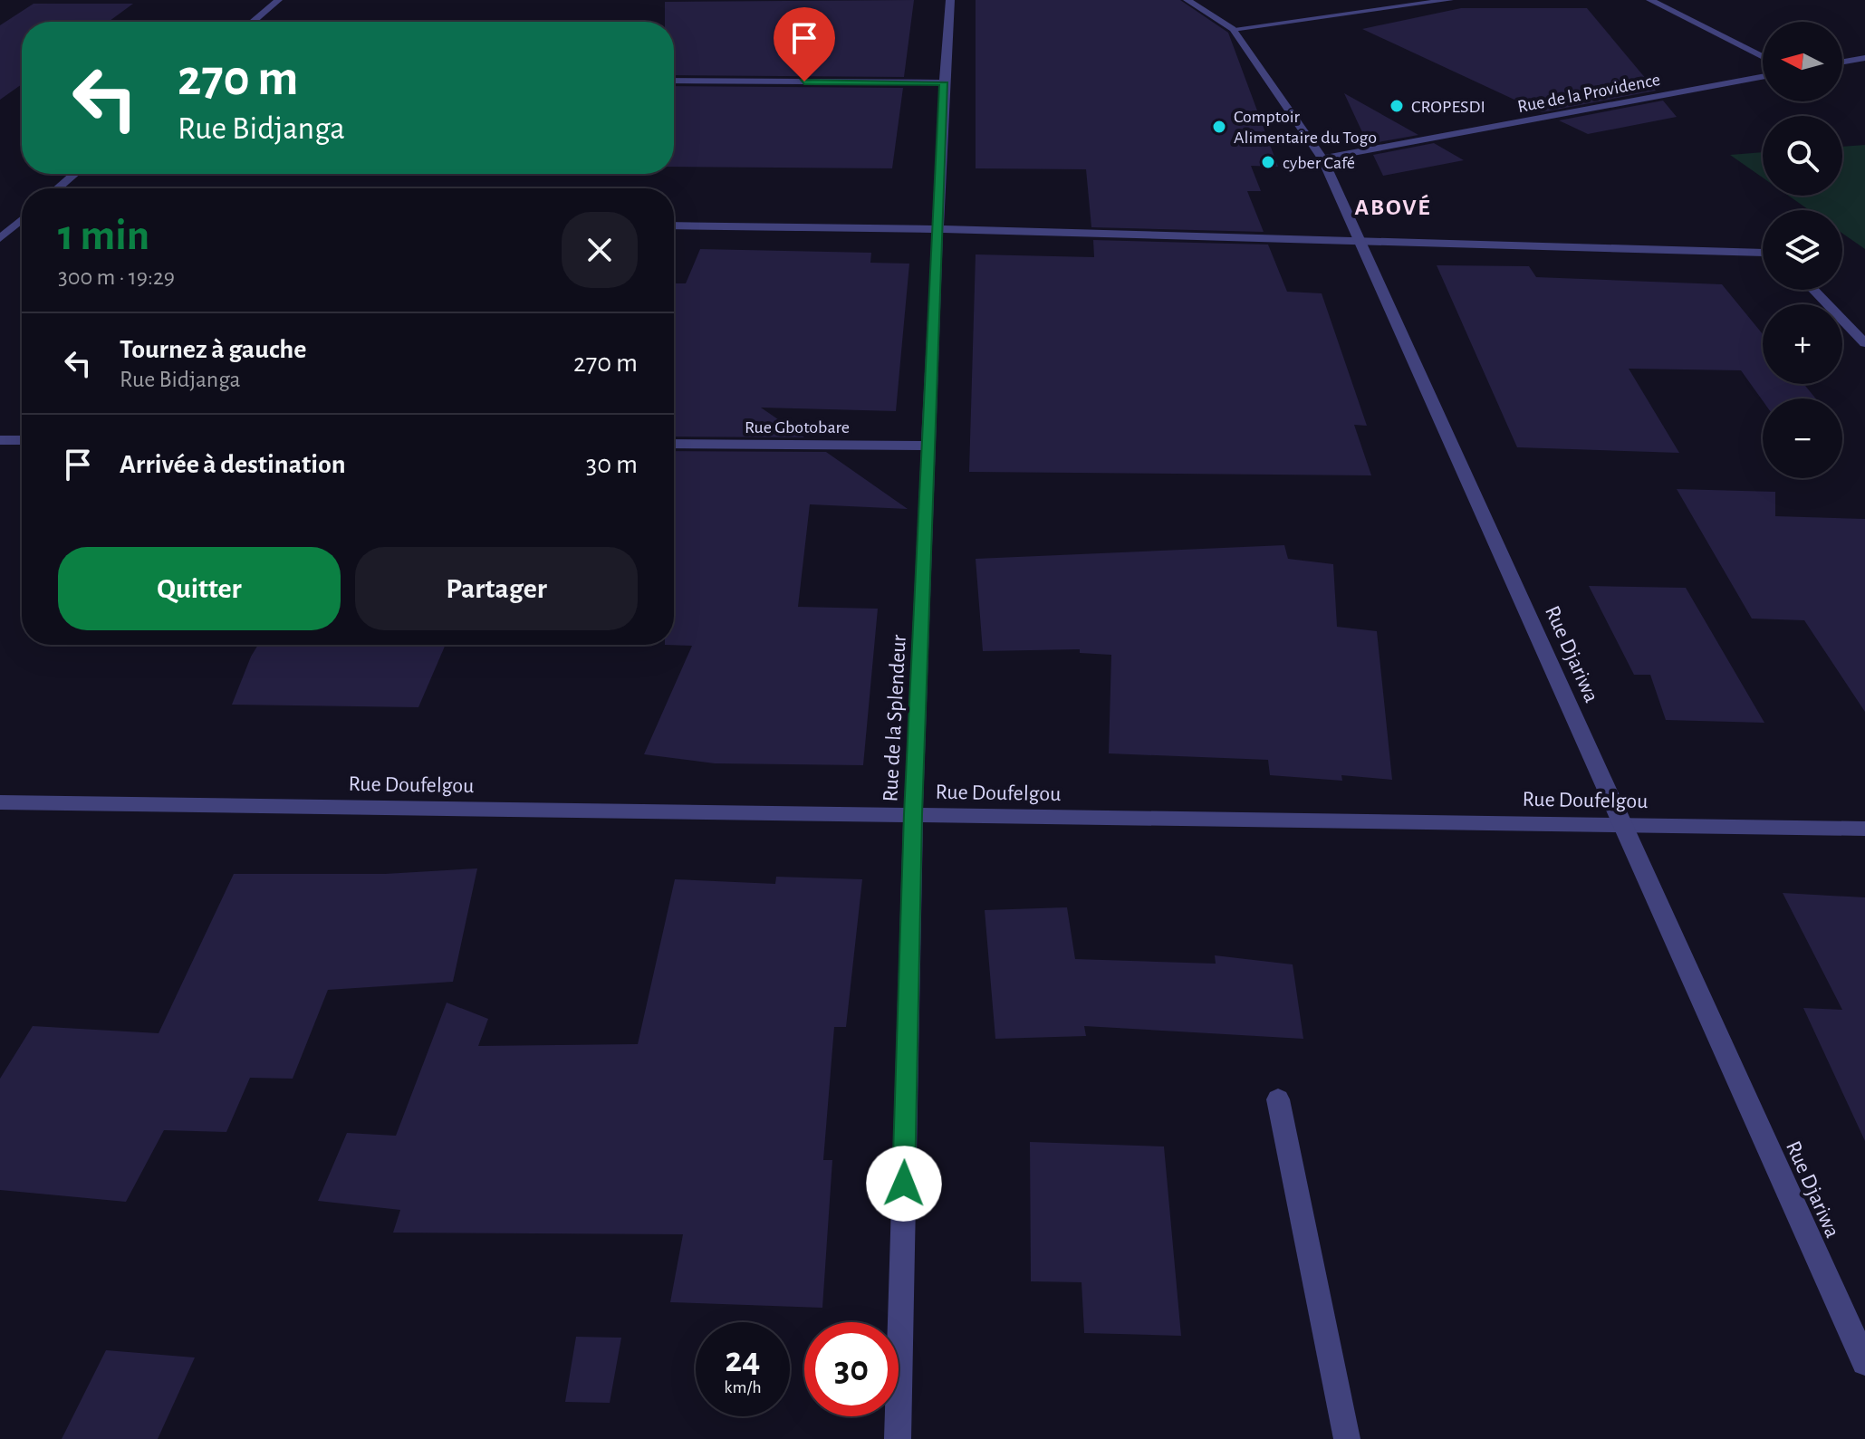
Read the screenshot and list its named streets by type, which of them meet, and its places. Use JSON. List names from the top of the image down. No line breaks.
{"streets":{"street":["Rue de la Providence","Rue Gbotobare","Rue Djariwa","Rue de la Splendeur","Rue Doufelgou"]},"crossings":[["Rue de la Providence","Rue Djariwa"],["Rue Gbotobare","Rue de la Splendeur"],["Rue Djariwa","Rue Doufelgou"],["Rue de la Splendeur","Rue Doufelgou"]],"districts":["ABOVÉ"],"places":["CROPESDI","Comptoir Alimentaire du Togo","cyber Café"],"north":"left","page":{"map_buttons":["+","−"],"turn":["270 m","Rue Bidjanga"],"heading":["1 min","300 m · 19:29"],"list":[{"name":"Tournez à gauche","note":"Rue Bidjanga","value":"270 m"},{"name":"Arrivée à destination","value":"30 m"}],"buttons":["Quitter","Partager"],"speed":"24 km/h","limit":"30"}}
